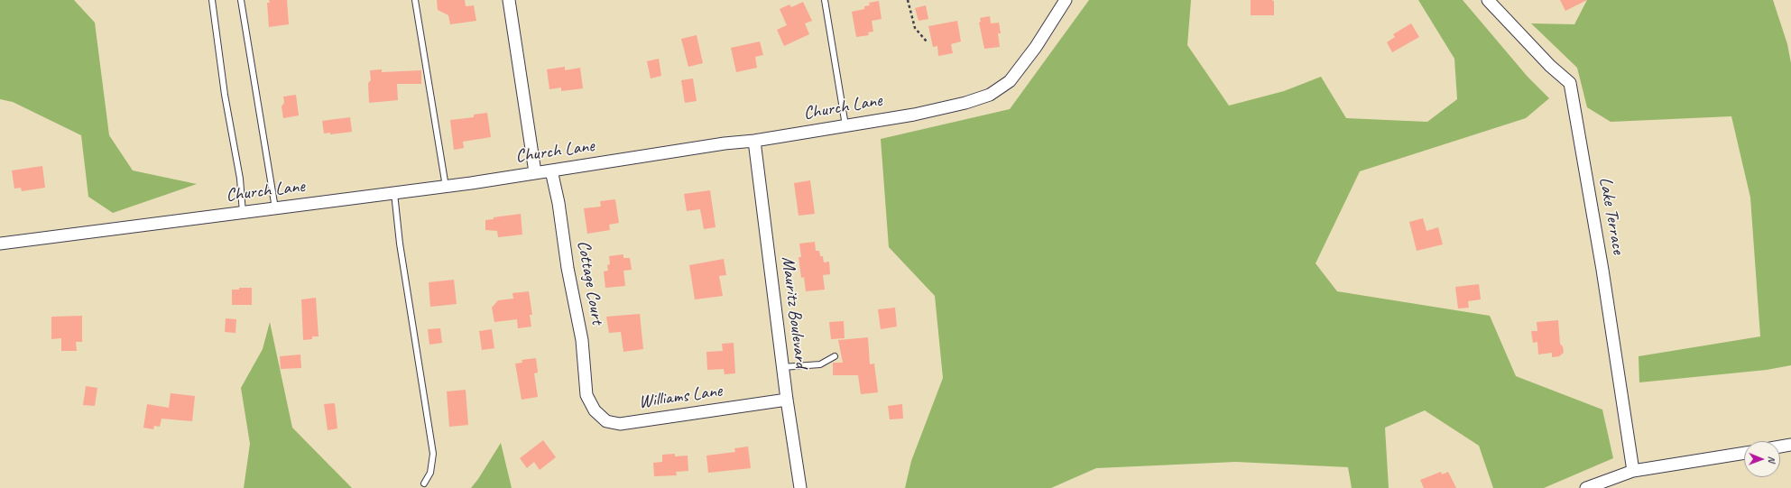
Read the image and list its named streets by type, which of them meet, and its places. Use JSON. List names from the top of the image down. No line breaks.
{"streets":{"street":["Church Lane","Lake Terrace","Cottage Court","Mauritz Boulevard","Williams Lane"]},"crossings":[["Church Lane","Cottage Court"],["Church Lane","Mauritz Boulevard"],["Cottage Court","Williams Lane"],["Mauritz Boulevard","Williams Lane"]],"north":"right"}
